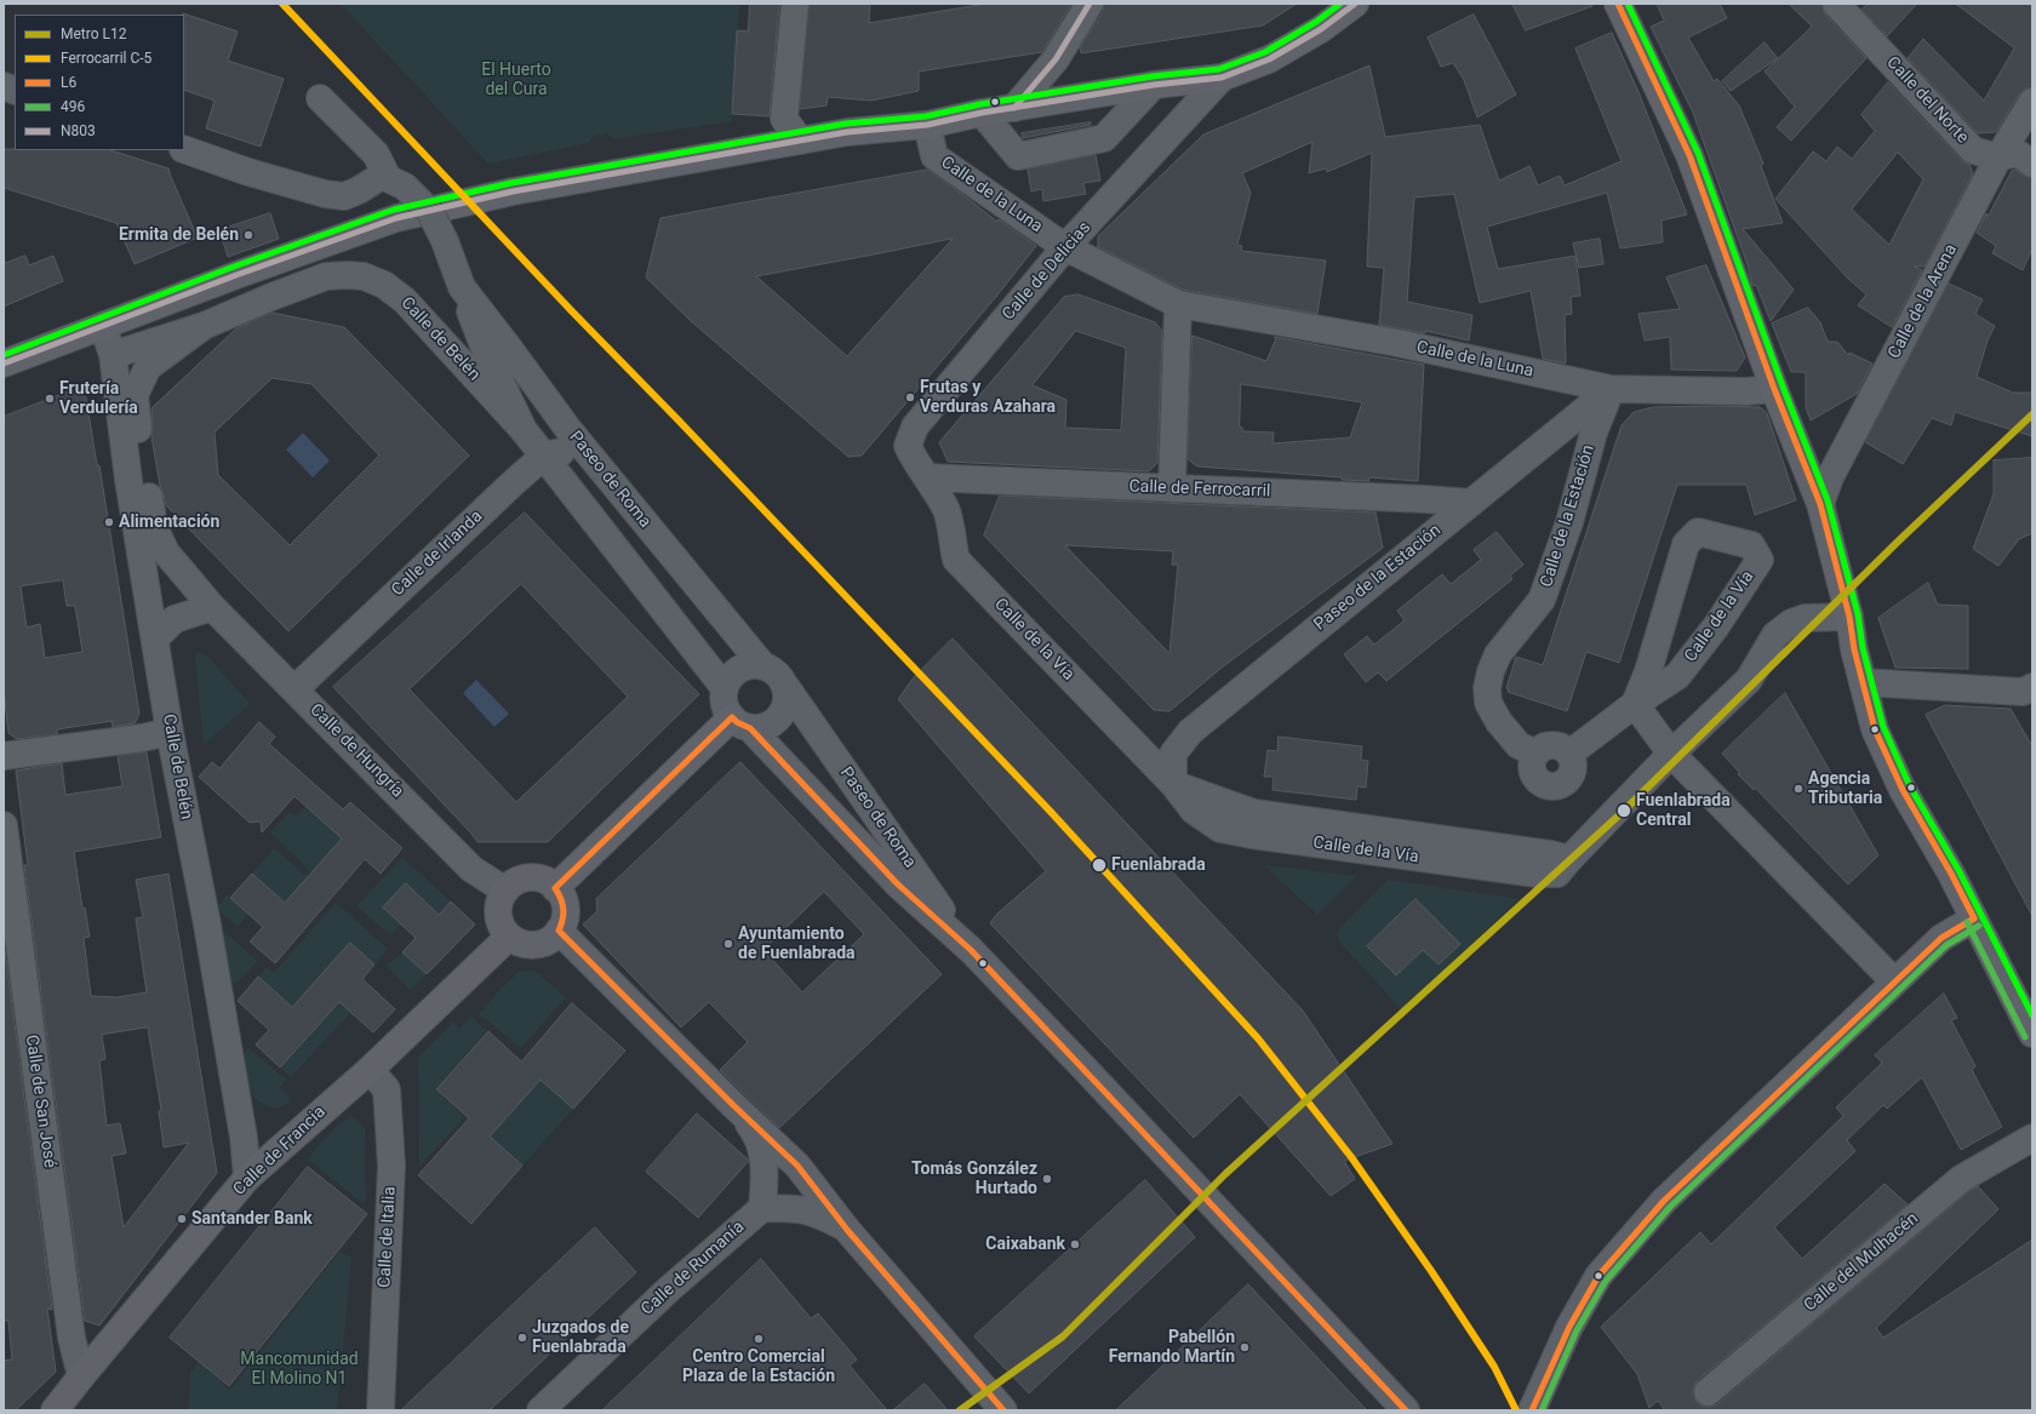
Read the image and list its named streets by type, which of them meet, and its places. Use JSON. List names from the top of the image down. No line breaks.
{"streets":{"main road":["Calle de Francia"],"street":["Calle del Norte","Calle de la Luna","Calle de Delicias","Calle de la Arena","Calle de Belén","Paseo de Roma","Calle de Ferrocarril","Calle de la Estación","Calle de Irlanda","Paseo de la Estación","Calle de la Vía","Calle de Hungría","Calle de San José","Calle de Italia","Calle del Mulhacén","Calle de Rumanía"]},"crossings":[["Calle del Norte","Calle de la Arena"],["Calle de la Luna","Calle de Delicias"],["Calle de la Luna","Calle de la Estación"],["Calle de la Luna","Paseo de la Estación"],["Calle de Delicias","Calle de Ferrocarril"],["Calle de Delicias","Calle de la Vía"],["Calle de Belén","Paseo de Roma"],["Calle de Belén","Calle de Hungría"],["Calle de Belén","Calle de Francia"],["Paseo de Roma","Calle de Irlanda"],["Calle de Ferrocarril","Paseo de la Estación"],["Calle de Ferrocarril","Calle de la Vía"],["Calle de la Estación","Paseo de la Estación"],["Calle de la Estación","Calle de la Vía"],["Calle de Irlanda","Calle de Hungría"],["Paseo de la Estación","Calle de la Vía"],["Calle de Hungría","Calle de Francia"],["Calle de San José","Calle de Francia"],["Calle de Francia","Calle de Italia"]],"parks":["El Huerto del Cura","Mancomunidad El Molino N1"],"places":["Ermita de Belén","Frutas y Verduras Azahara","Frutería Verdulería","Alimentación","Agencia Tributaria","Fuenlabrada Central","Fuenlabrada","Ayuntamiento de Fuenlabrada","Tomás González Hurtado","Santander Bank","Caixabank","Juzgados de Fuenlabrada","Centro Comercial Plaza de la Estación","Pabellón Fernando Martín"],"lines":["rail line C-5","transit line L6","transit line N803","metro line L12","transit line 496"],"legend":["Metro L12","Ferrocarril C-5","L6","496","N803"]}
